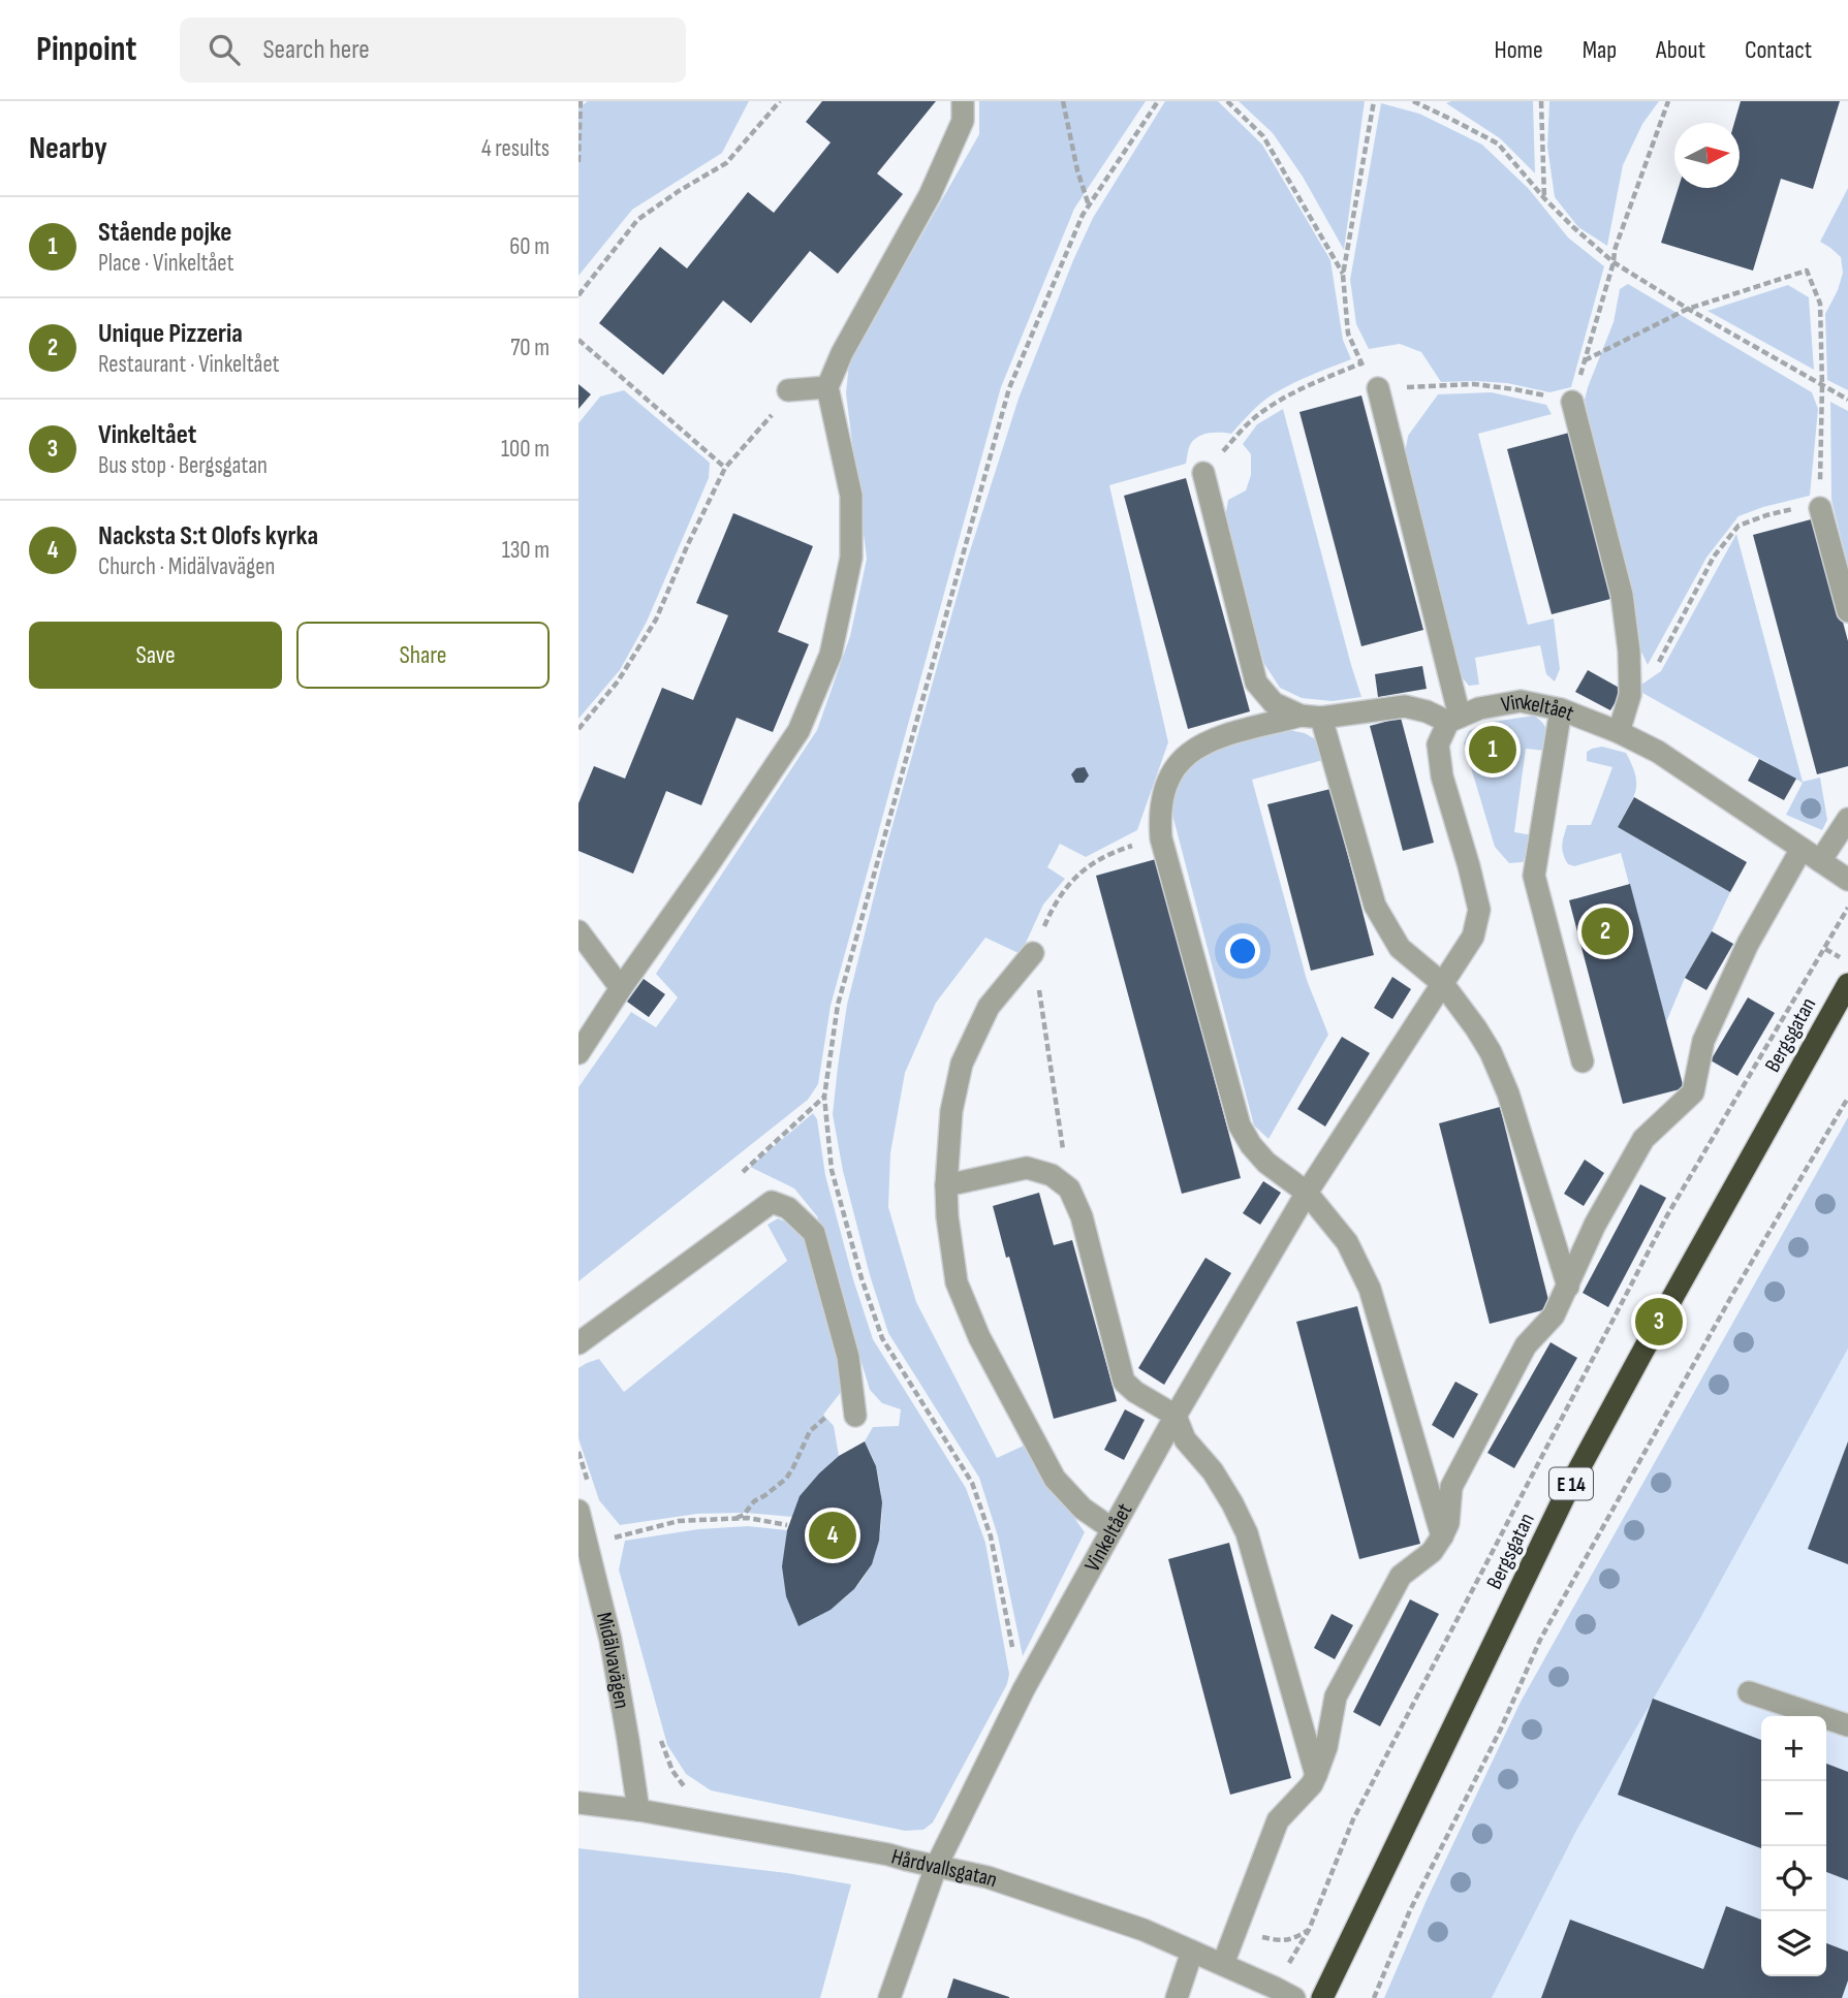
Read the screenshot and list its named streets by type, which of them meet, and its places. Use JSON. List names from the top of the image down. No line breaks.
{"streets":{"highway":["Bergsgatan","E 14"],"street":["Vinkeltået","Midälvavägen","Hårdvallsgatan"]},"crossings":[["Vinkeltået","Hårdvallsgatan"],["Midälvavägen","Hårdvallsgatan"]],"north":"right","page":{"header":"Pinpoint","search":"Search here","nav":["Home","Map","About","Contact"],"heading":["Nearby","4 results"],"list":[{"mark":"1","name":"Stående pojke","note":"Place · Vinkeltået","value":"60 m"},{"mark":"2","name":"Unique Pizzeria","note":"Restaurant · Vinkeltået","value":"70 m"},{"mark":"3","name":"Vinkeltået","note":"Bus stop · Bergsgatan","value":"100 m"},{"mark":"4","name":"Nacksta S:t Olofs kyrka","note":"Church · Midälvavägen","value":"130 m"}],"buttons":["Save","Share"],"pins":["1","2","3","4"],"map_buttons":["+","−"]}}
